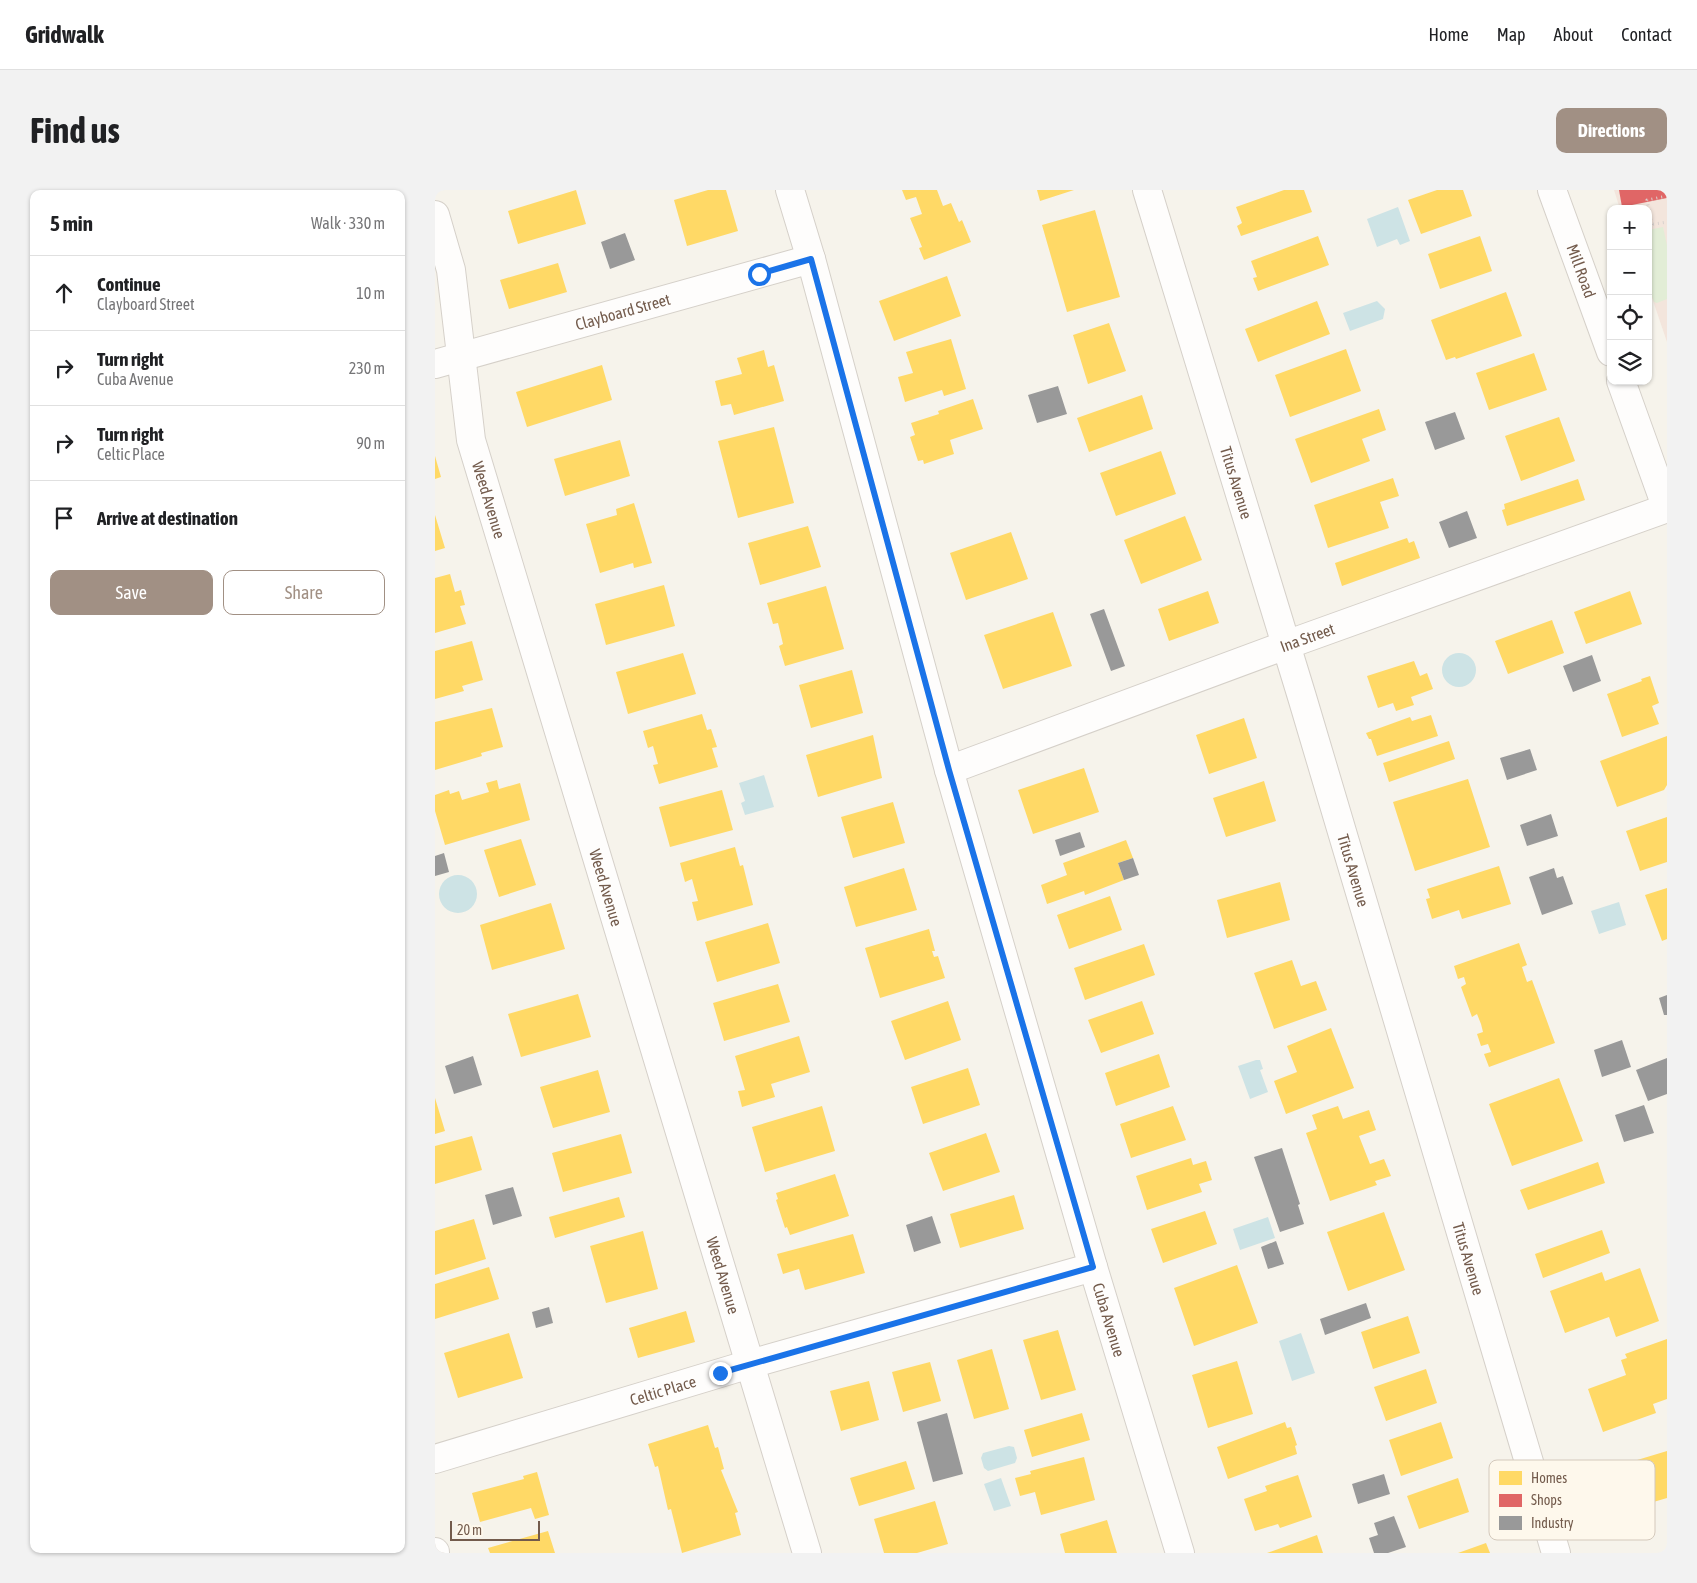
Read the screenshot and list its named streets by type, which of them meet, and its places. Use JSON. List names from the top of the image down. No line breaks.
{"streets":{"street":["Mill Road","Clayboard Street","Titus Avenue","Weed Avenue","Ina Street","Cuba Avenue","Celtic Place"]},"crossings":[["Clayboard Street","Weed Avenue"],["Clayboard Street","Cuba Avenue"],["Titus Avenue","Ina Street"],["Weed Avenue","Celtic Place"],["Ina Street","Cuba Avenue"],["Cuba Avenue","Celtic Place"]],"legend":["Homes","Shops","Industry"],"scale_bar":"20 m","page":{"header":"Gridwalk","nav":["Home","Map","About","Contact"],"buttons":["Directions",["Save","Share"]],"title":"Find us","heading":["5 min","Walk · 330 m"],"map_buttons":["+","−"],"list":[["Continue","Clayboard Street","10 m"],["Turn right","Cuba Avenue","230 m"],["Turn right","Celtic Place","90 m"],"Arrive at destination"],"scale":"20 m"}}
